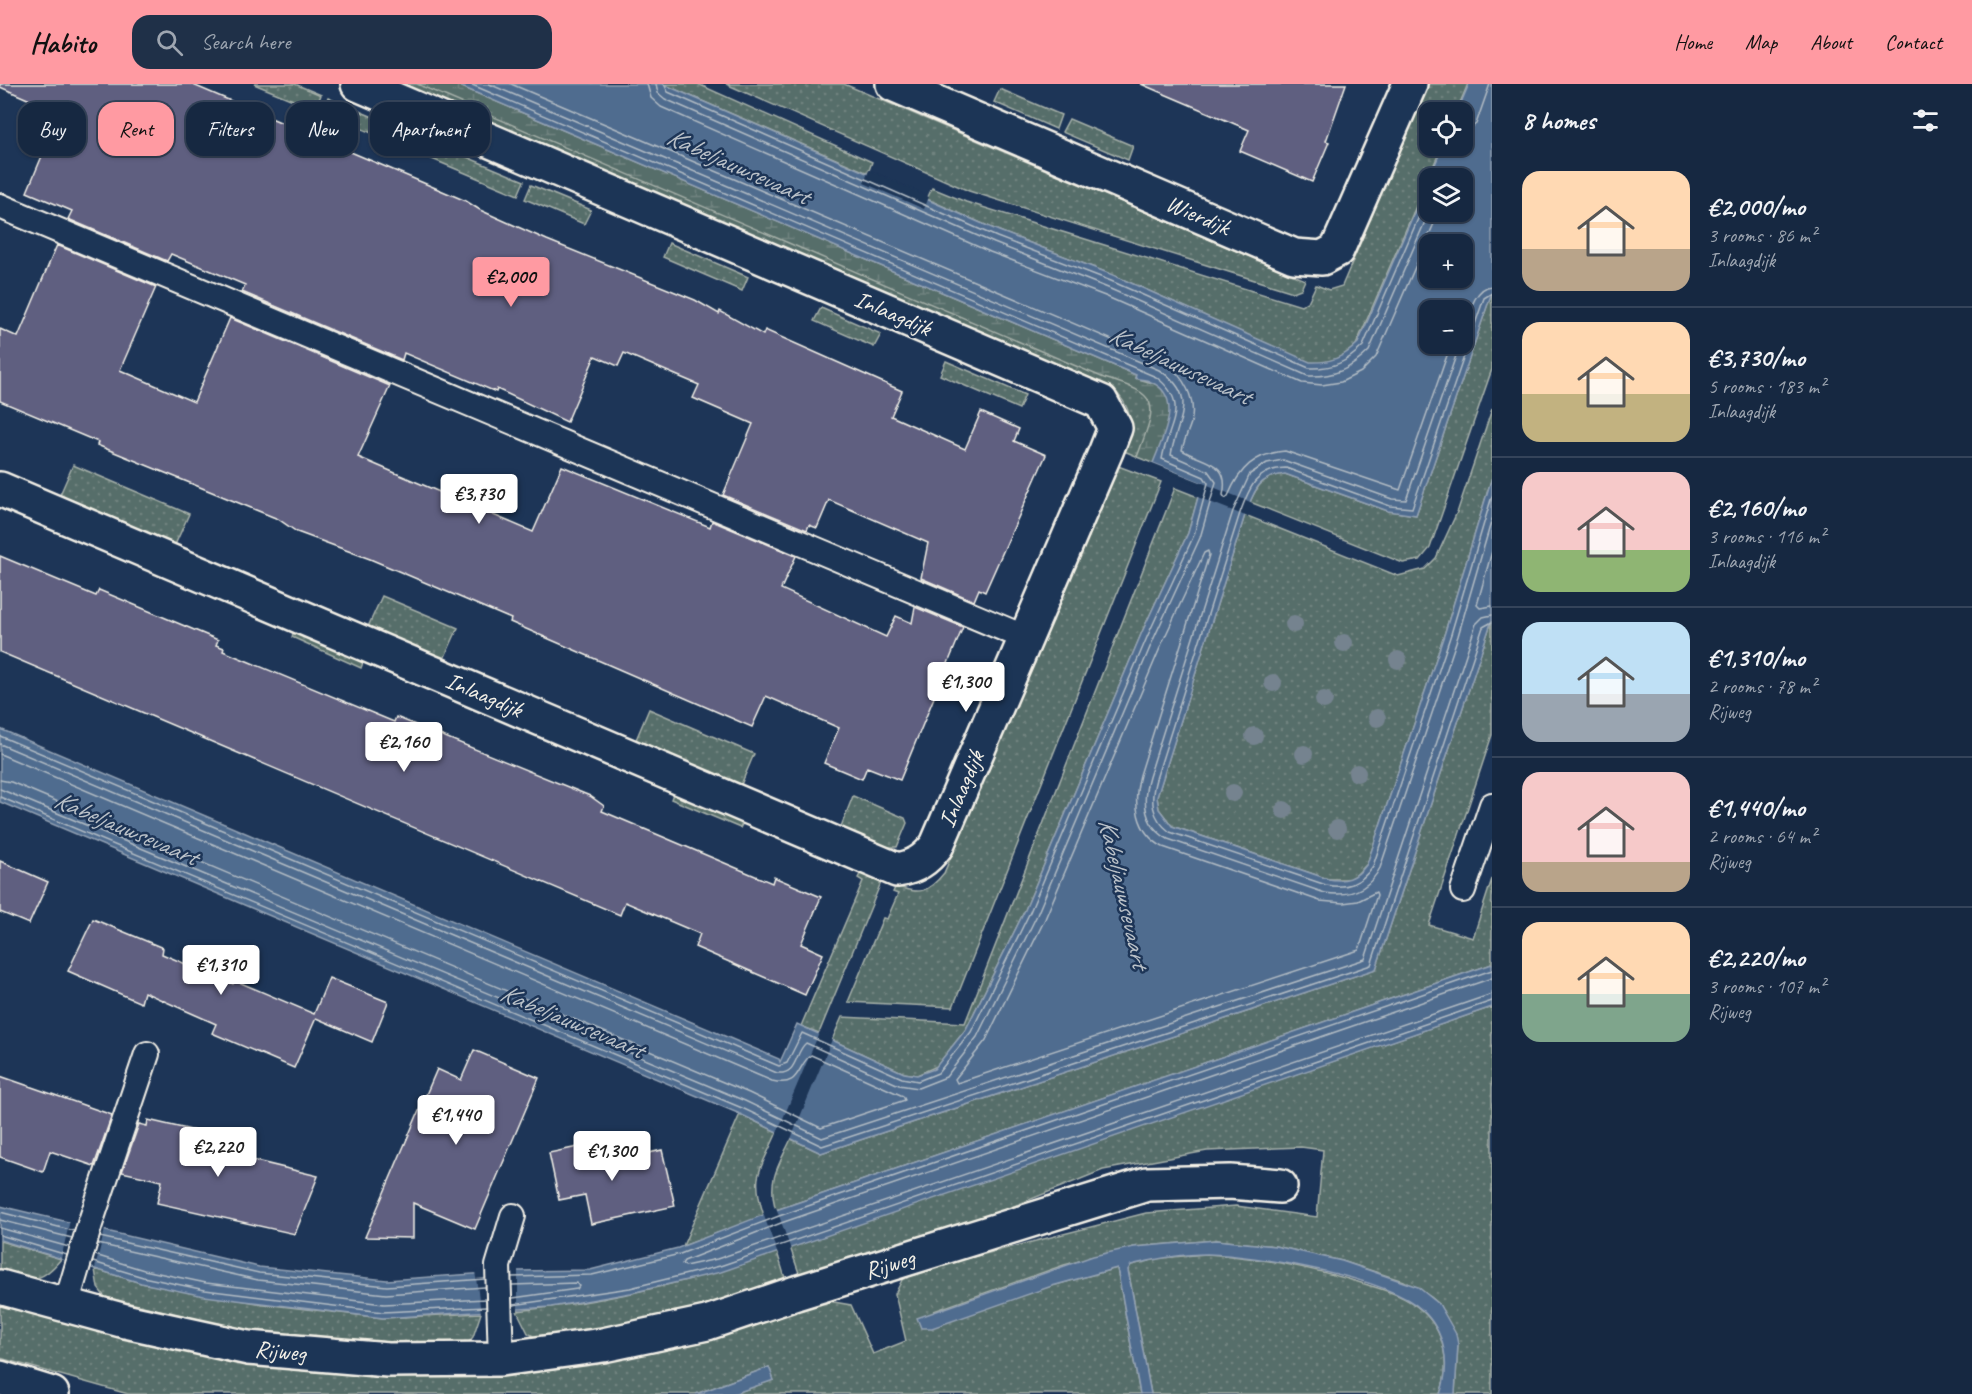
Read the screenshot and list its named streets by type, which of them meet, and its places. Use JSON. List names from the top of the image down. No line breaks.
{"streets":{"street":["Wierdijk","Inlaagdijk","Rijweg"]},"water":["Kabeljauwsevaart"],"page":{"header":"Habito","search":"Search here","nav":["Home","Map","About","Contact"],"heading":"8 homes","map_buttons":["+","−"],"chip":["Buy","Rent","Filters","New","Apartment"],"list":[{"name":"€2,000/mo","note":"3 rooms · 86 m² · Inlaagdijk"},{"name":"€3,730/mo","note":"5 rooms · 183 m² · Inlaagdijk"},{"name":"€2,160/mo","note":"3 rooms · 116 m² · Inlaagdijk"},{"name":"€1,310/mo","note":"2 rooms · 78 m² · Rijweg"},{"name":"€1,440/mo","note":"2 rooms · 64 m² · Rijweg"},{"name":"€2,220/mo","note":"3 rooms · 107 m² · Rijweg"}],"price":["€2,000","€3,730","€1,300","€2,160","€1,310","€1,440","€2,220","€1,300"]}}
